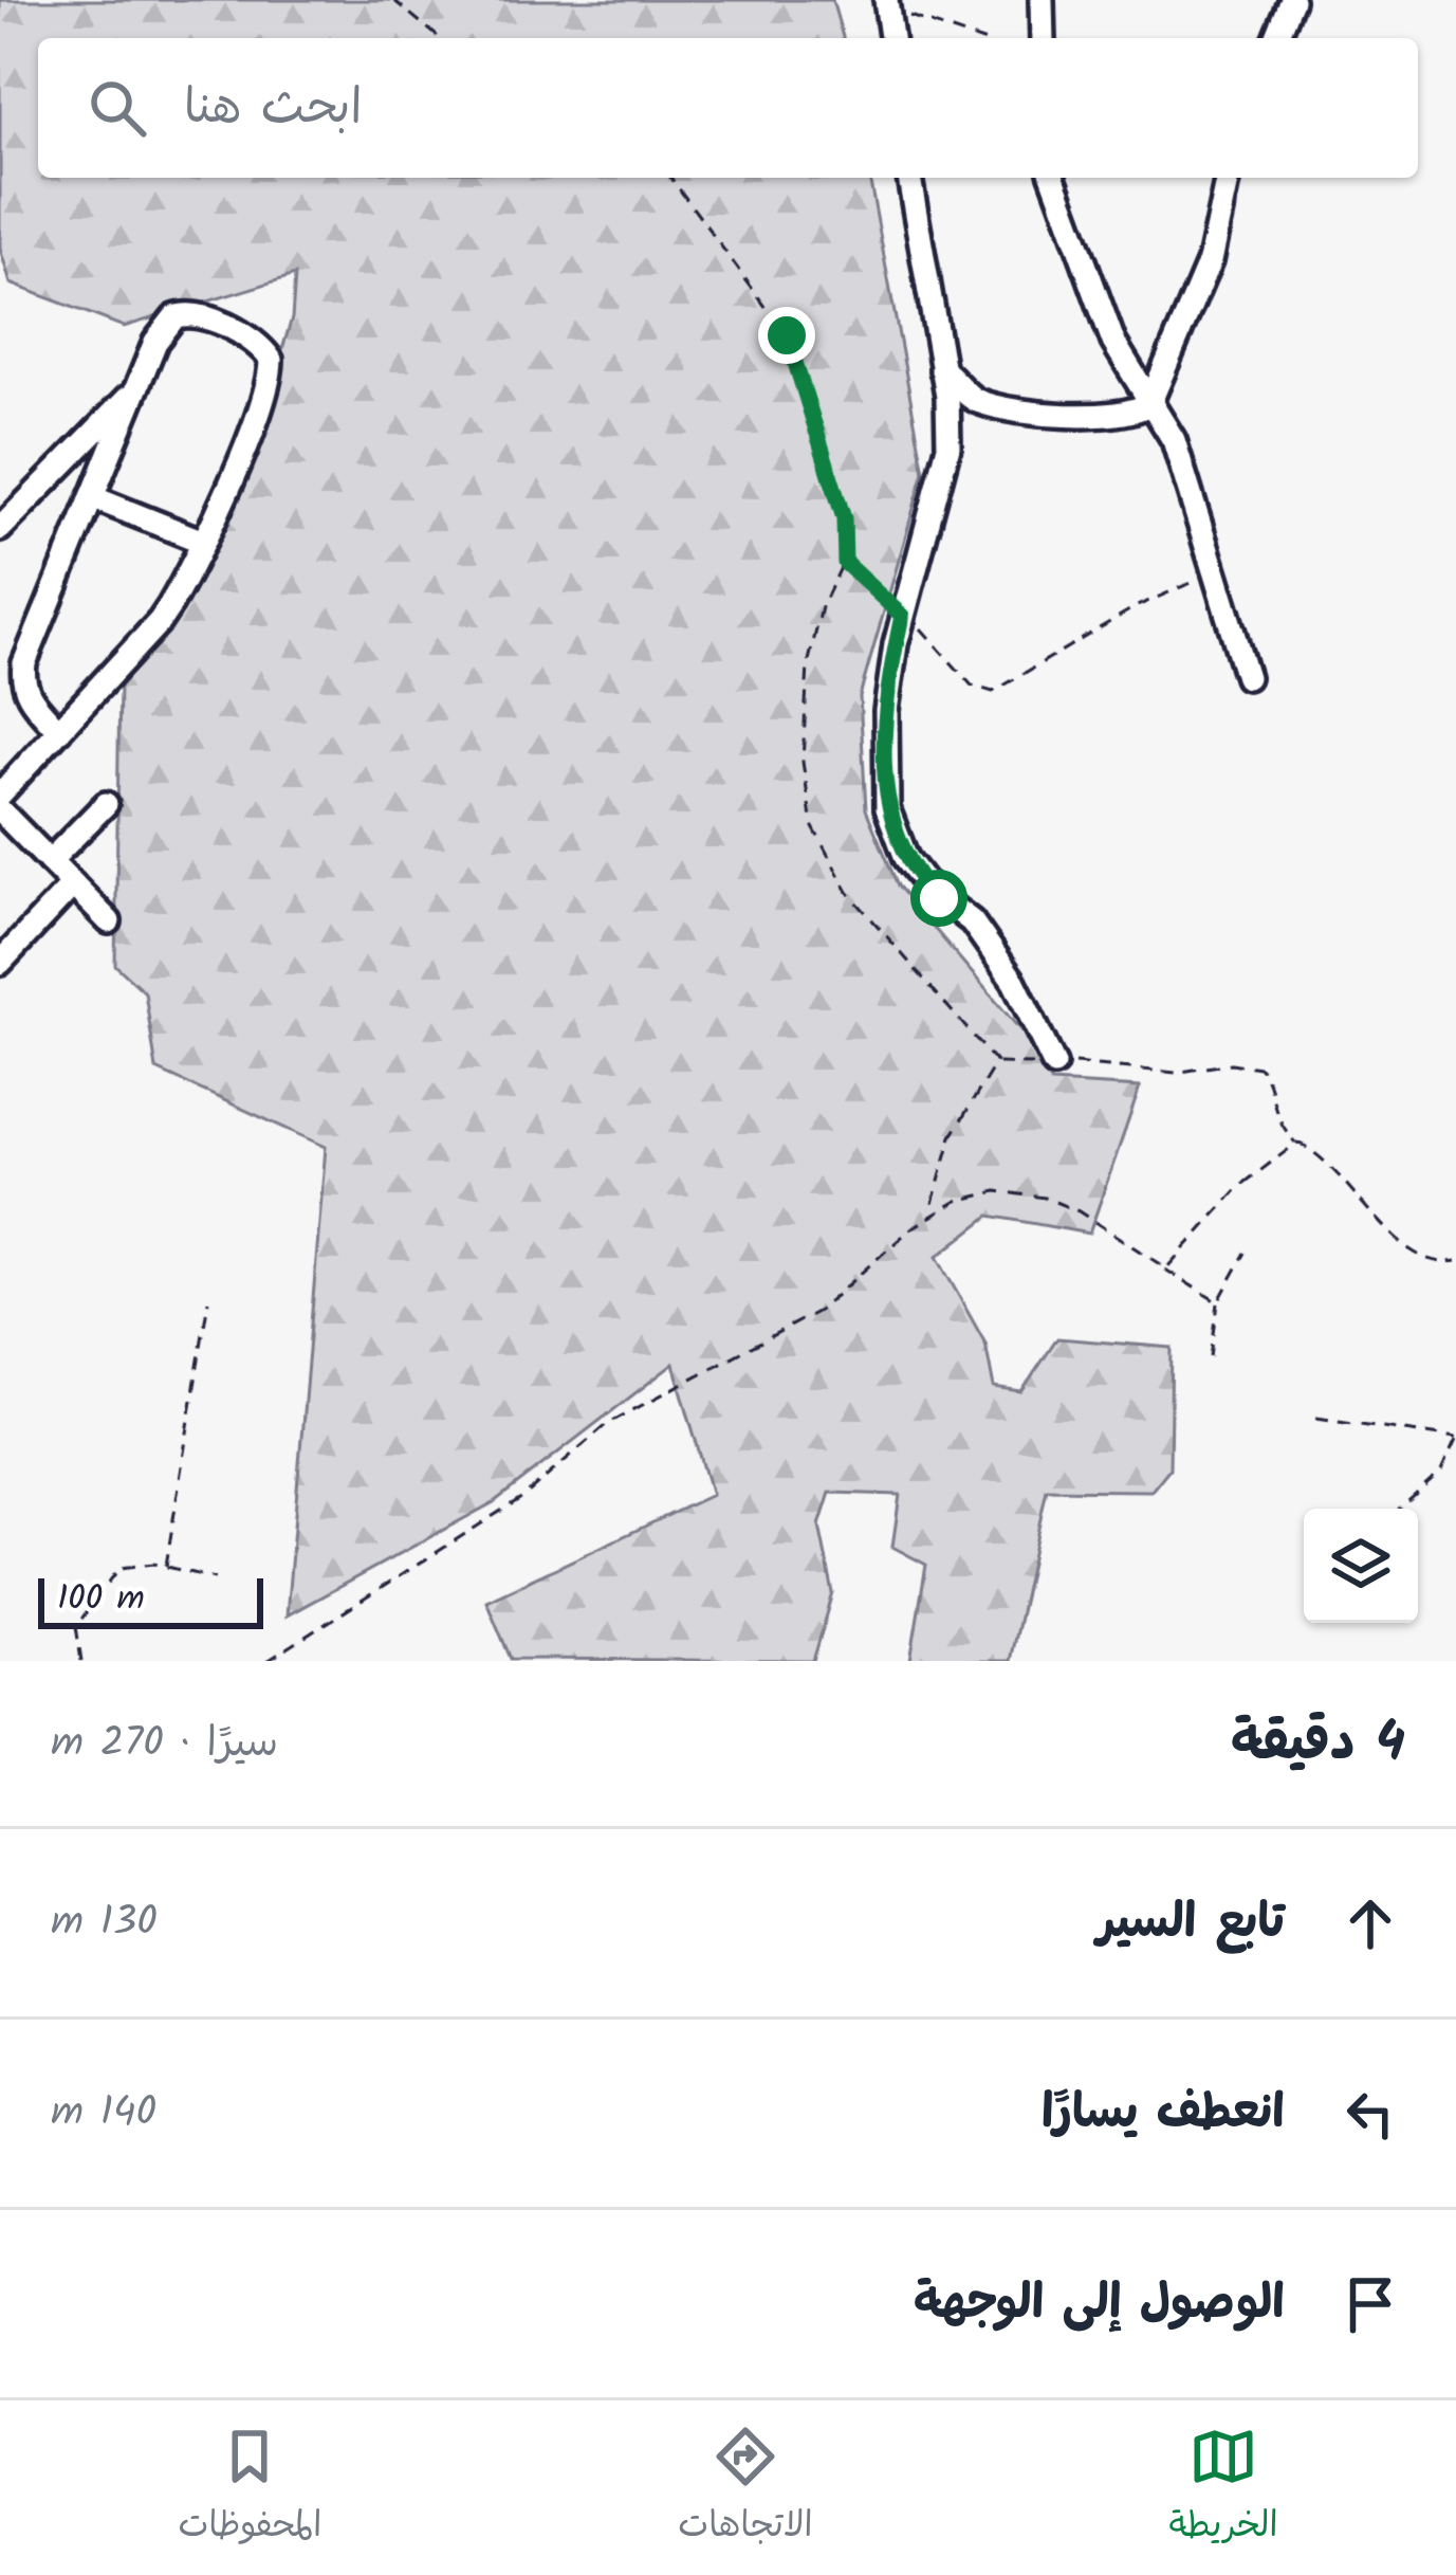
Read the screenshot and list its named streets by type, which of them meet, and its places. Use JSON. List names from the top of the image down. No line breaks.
{"scale_bar":"100 m","page":{"search":"ابحث هنا","scale":"100 m","heading":["4 دقيقة","سيرًا · 270 m"],"list":[["تابع السير","130 m"],["انعطف يسارًا","140 m"],"الوصول إلى الوجهة"],"nav":["الخريطة","الاتجاهات","المحفوظات"]}}
